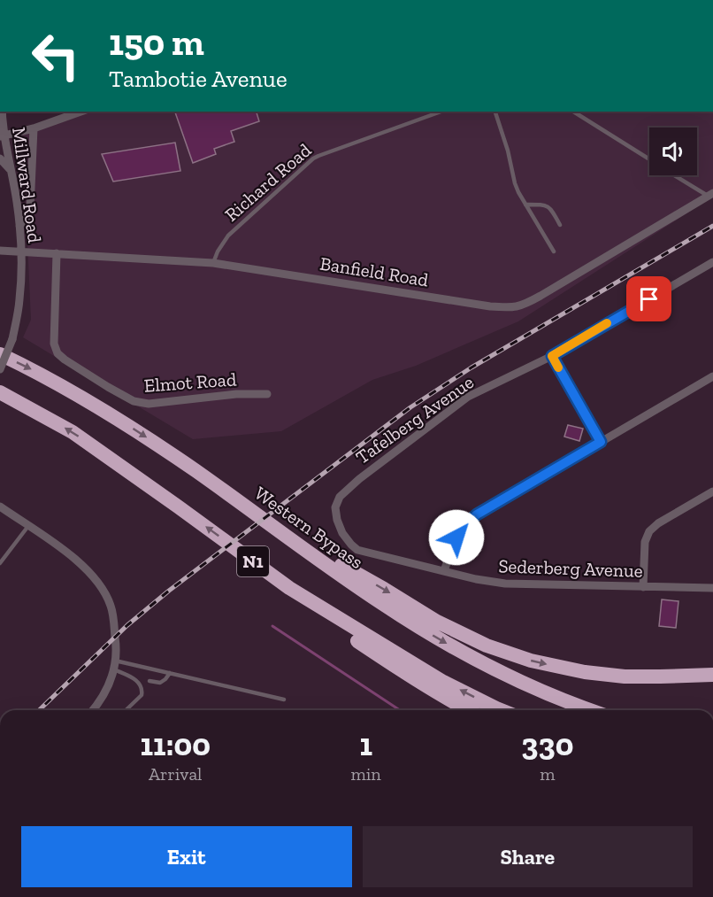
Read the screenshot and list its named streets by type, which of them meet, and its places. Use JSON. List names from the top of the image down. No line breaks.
{"streets":{"highway":["Western Bypass","N1"],"street":["Millward Road","Banfield Road","Elmot Road","Tafelberg Avenue","Sederberg Avenue"],"lane":["Richard Road"]},"crossings":[["Richard Road","Banfield Road"],["Millward Road","Banfield Road"],["Banfield Road","Elmot Road"],["Tafelberg Avenue","Sederberg Avenue"]],"page":{"turn":["150 m","Tambotie Avenue"],"eta":["11:00","Arrival","1","min","330","m"],"buttons":["Exit","Share"]}}
